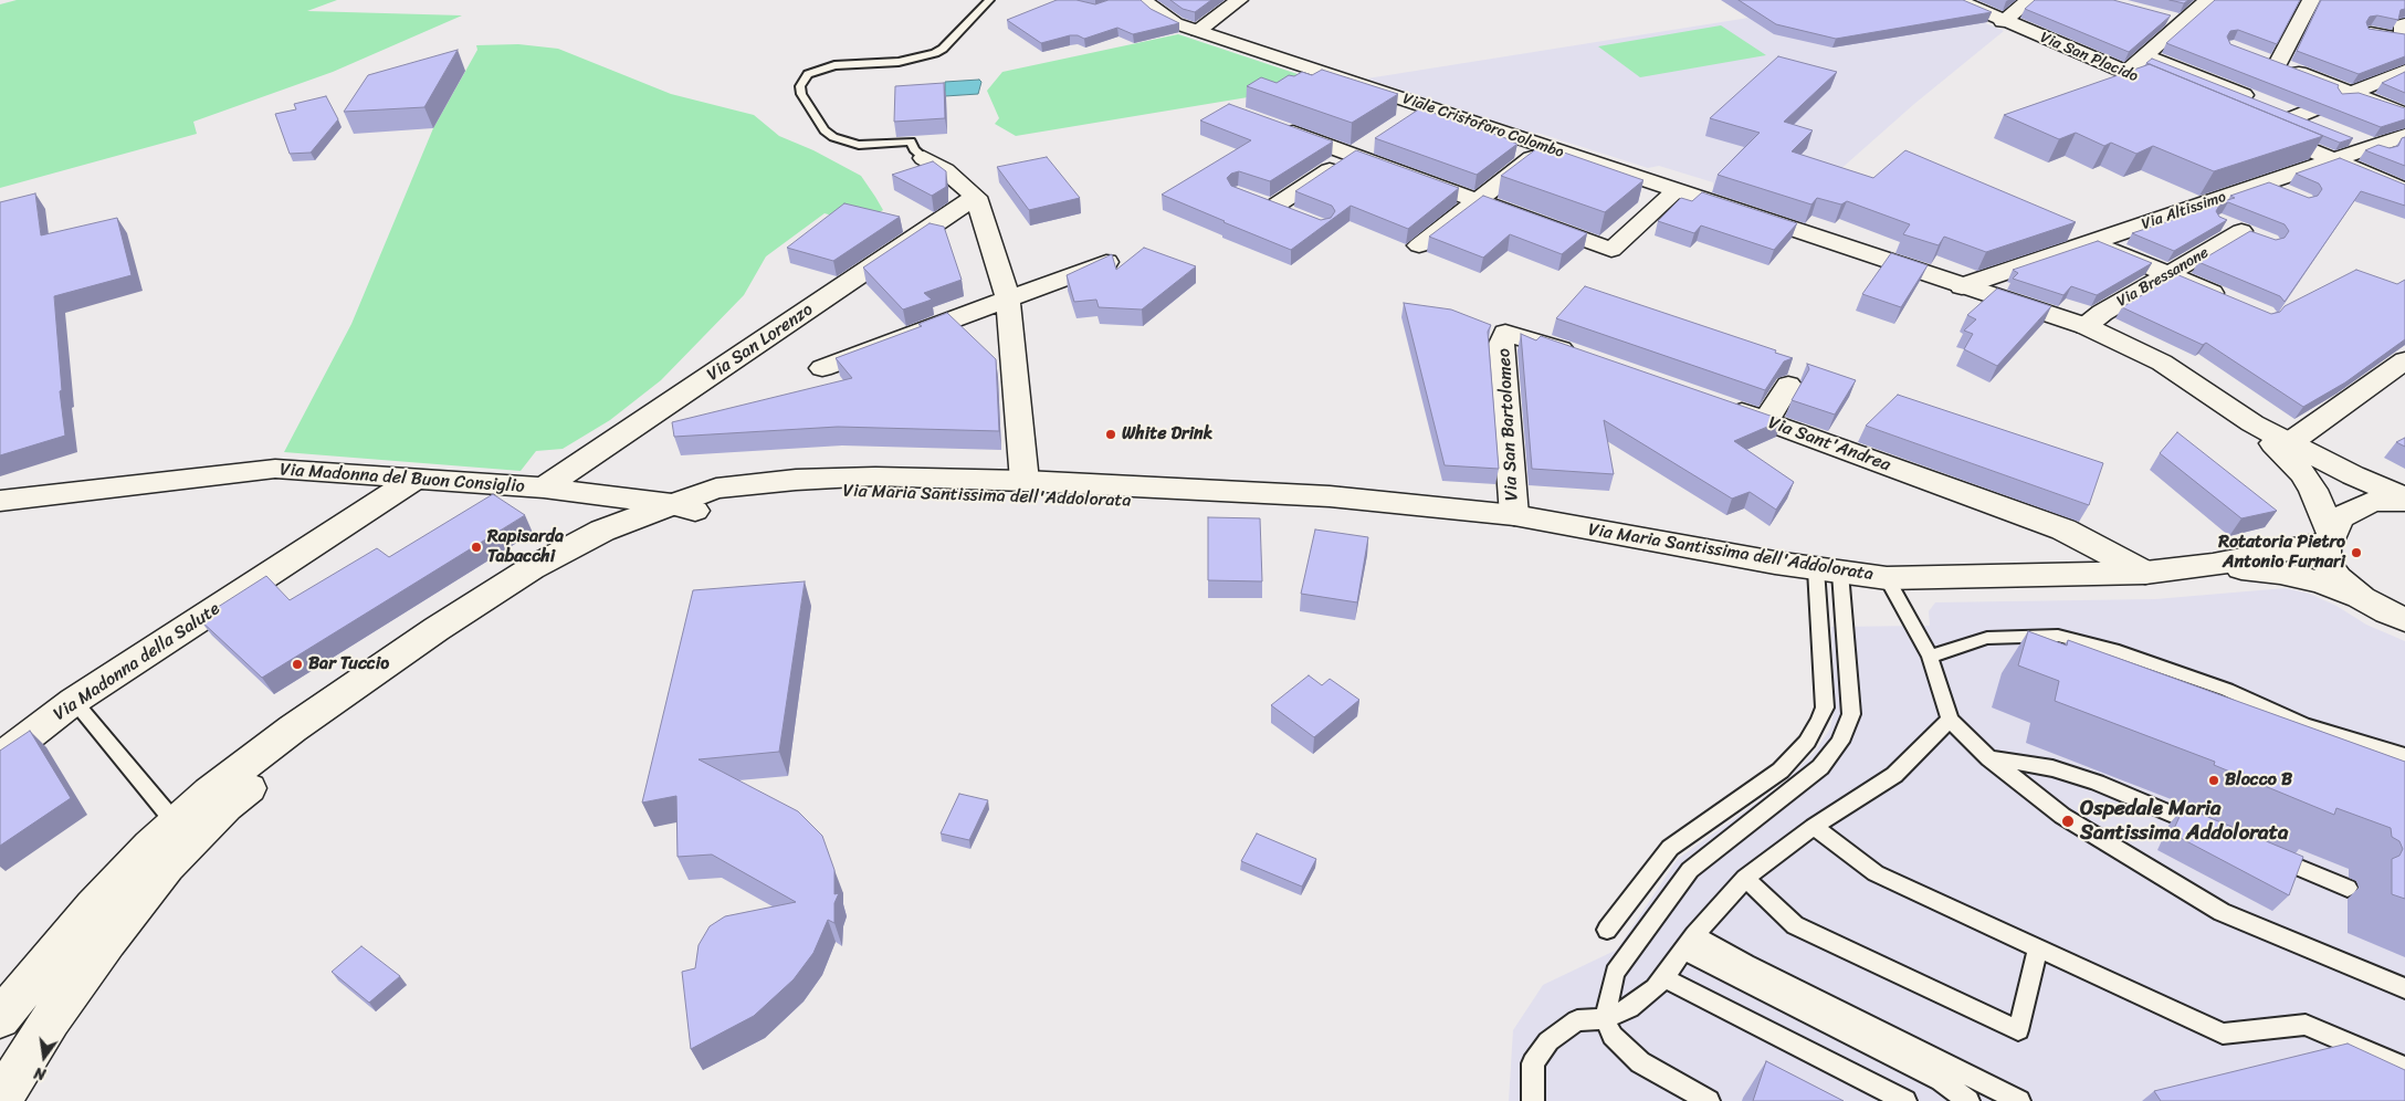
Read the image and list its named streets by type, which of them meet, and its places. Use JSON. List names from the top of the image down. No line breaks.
{"streets":{"street":["Via San Placido","Viale Cristoforo Colombo","Via Altissimo","Via Bressanone","Via San Lorenzo","Via San Bartolomeo","Via Sant'Andrea","Via Madonna del Buon Consiglio","Via Maria Santissima dell'Addolorata","Via Madonna della Salute"]},"crossings":[["Viale Cristoforo Colombo","Via Altissimo"],["Viale Cristoforo Colombo","Via Bressanone"],["Via Altissimo","Via Bressanone"],["Via San Lorenzo","Via Madonna del Buon Consiglio"],["Via San Bartolomeo","Via Maria Santissima dell'Addolorata"],["Via Sant'Andrea","Via Maria Santissima dell'Addolorata"],["Via Madonna del Buon Consiglio","Via Maria Santissima dell'Addolorata"],["Via Madonna del Buon Consiglio","Via Madonna della Salute"]],"places":["White Drink","Rapisarda Tabacchi","Rotatoria Pietro Antonio Furnari","Bar Tuccio","Blocco B","Ospedale Maria Santissima Addolorata"],"north":"bottom"}
